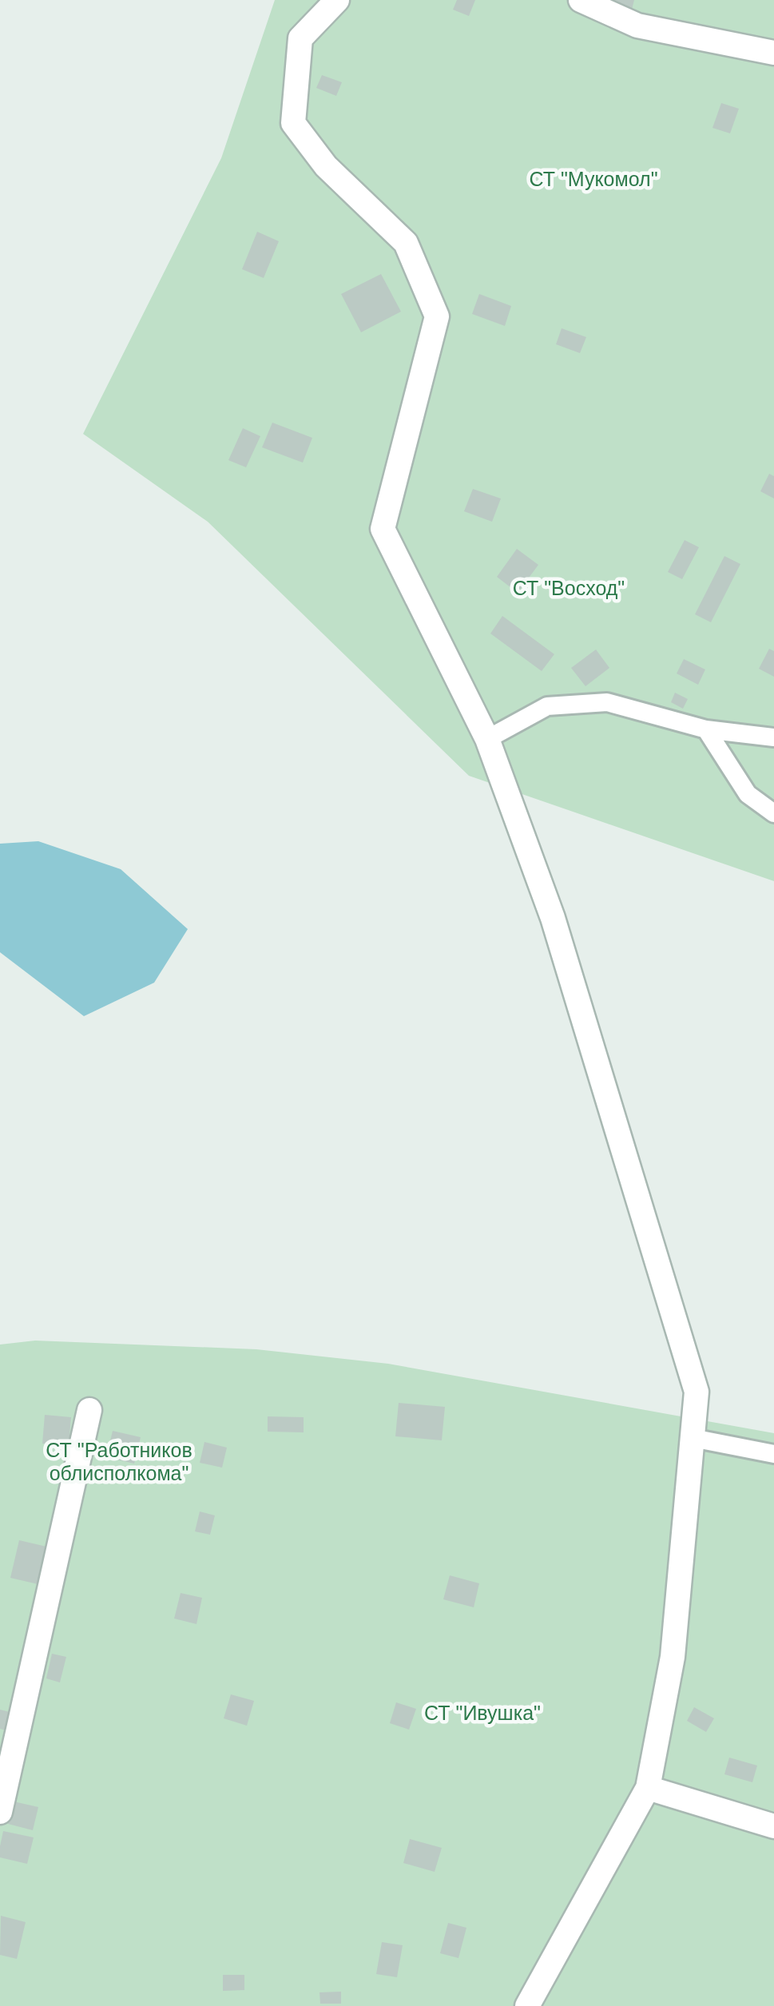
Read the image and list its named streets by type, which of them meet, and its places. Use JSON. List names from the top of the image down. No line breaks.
{"parks":["СТ \"Мукомол\"","СТ \"Восход\"","СТ \"Работников облисполкома\"","СТ \"Ивушка\""]}
